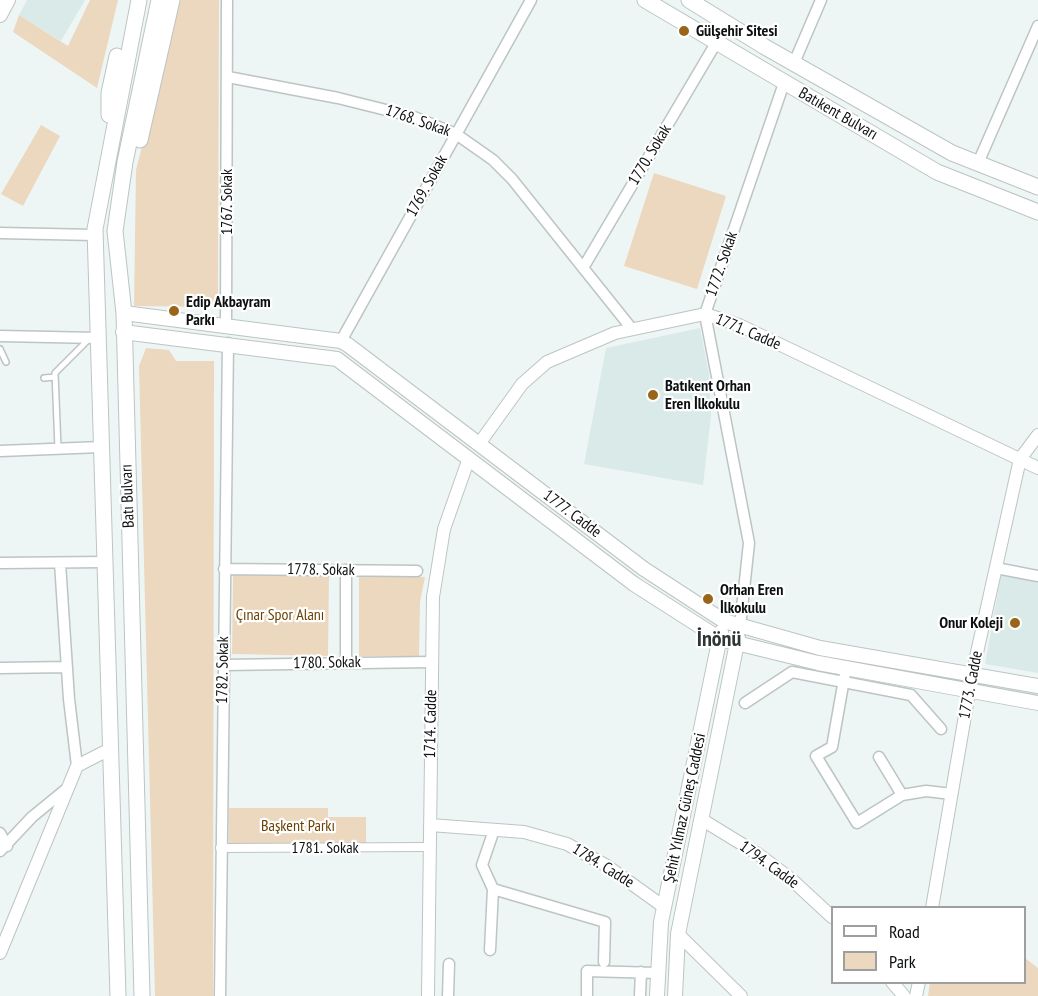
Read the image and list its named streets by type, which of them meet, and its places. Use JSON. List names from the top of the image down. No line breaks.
{"streets":{"main road":["Batıkent Bulvarı","Batı Bulvarı","1777. Cadde","Şehit Yılmaz Güneş Caddesi"],"street":["1768. Sokak","1770. Sokak","1769. Sokak","1767. Sokak","1772. Sokak","1771. Cadde","1778. Sokak","1780. Sokak","1782. Sokak","1773. Cadde","1714. Cadde","1781. Sokak","1794. Cadde","1784. Cadde"]},"crossings":[["Batıkent Bulvarı","1770. Sokak"],["Batıkent Bulvarı","1772. Sokak"],["1768. Sokak","1770. Sokak"],["1768. Sokak","1769. Sokak"],["1768. Sokak","1767. Sokak"],["1768. Sokak","1771. Cadde"],["1769. Sokak","1777. Cadde"],["1767. Sokak","1777. Cadde"],["1772. Sokak","1771. Cadde"],["1772. Sokak","1777. Cadde"],["1772. Sokak","Şehit Yılmaz Güneş Caddesi"],["1771. Cadde","1777. Cadde"],["1771. Cadde","1773. Cadde"],["Batı Bulvarı","1777. Cadde"],["1777. Cadde","1782. Sokak"],["1777. Cadde","1773. Cadde"],["1777. Cadde","1714. Cadde"],["1777. Cadde","Şehit Yılmaz Güneş Caddesi"],["1778. Sokak","1782. Sokak"],["1780. Sokak","1782. Sokak"],["1780. Sokak","1714. Cadde"],["1782. Sokak","1781. Sokak"],["1714. Cadde","1781. Sokak"],["1714. Cadde","1784. Cadde"],["Şehit Yılmaz Güneş Caddesi","1794. Cadde"],["Şehit Yılmaz Güneş Caddesi","1784. Cadde"]],"districts":["İnönü"],"parks":["Çınar Spor Alanı","Başkent Parkı"],"places":["Gülşehir Sitesi","Edip Akbayram Parkı","Batıkent Orhan Eren İlkokulu","Orhan Eren İlkokulu","Onur Koleji"],"legend":["Road","Park"]}
